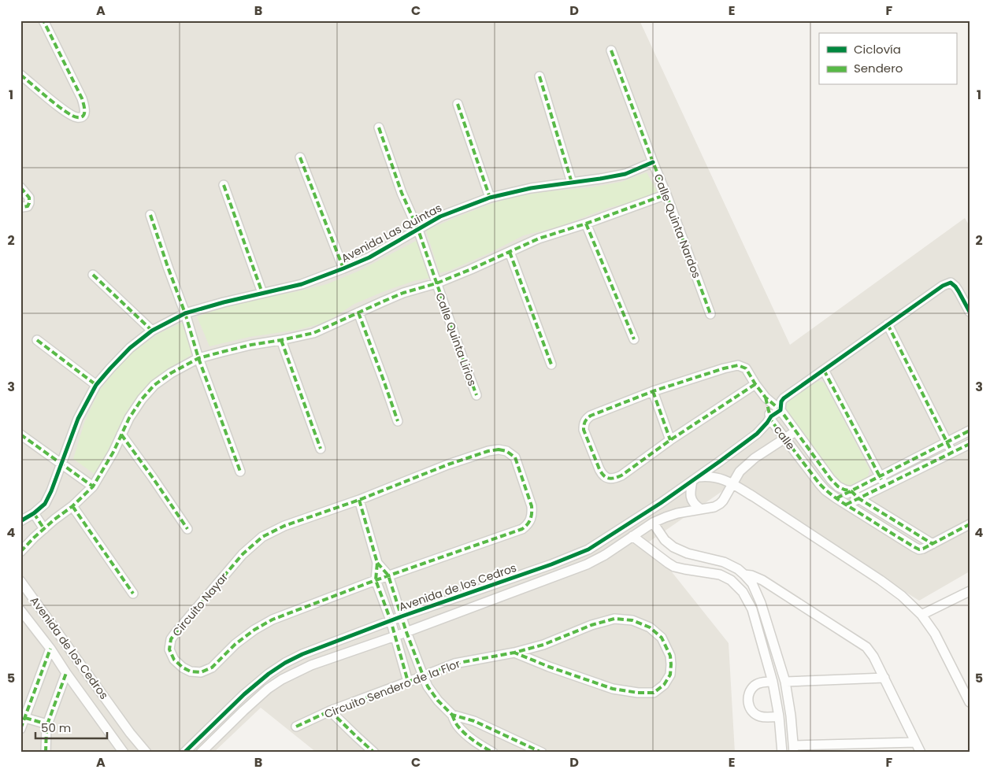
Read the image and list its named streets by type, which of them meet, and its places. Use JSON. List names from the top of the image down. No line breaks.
{"streets":{"street":["Calle Quinta Nardos","Avenida Las Quintas","Calle Quinta Lirios","calle","Avenida de los Cedros","Circuito Nayar","Circuito Sendero de la Flor"]},"crossings":[["Calle Quinta Nardos","Avenida Las Quintas"],["Avenida Las Quintas","Calle Quinta Lirios"],["calle","Avenida de los Cedros"]],"legend":["Ciclovía","Sendero"],"scale_bar":"50 m","grid":{"columns":["A","B","C","D","E","F"],"rows":["1","2","3","4","5"]}}
